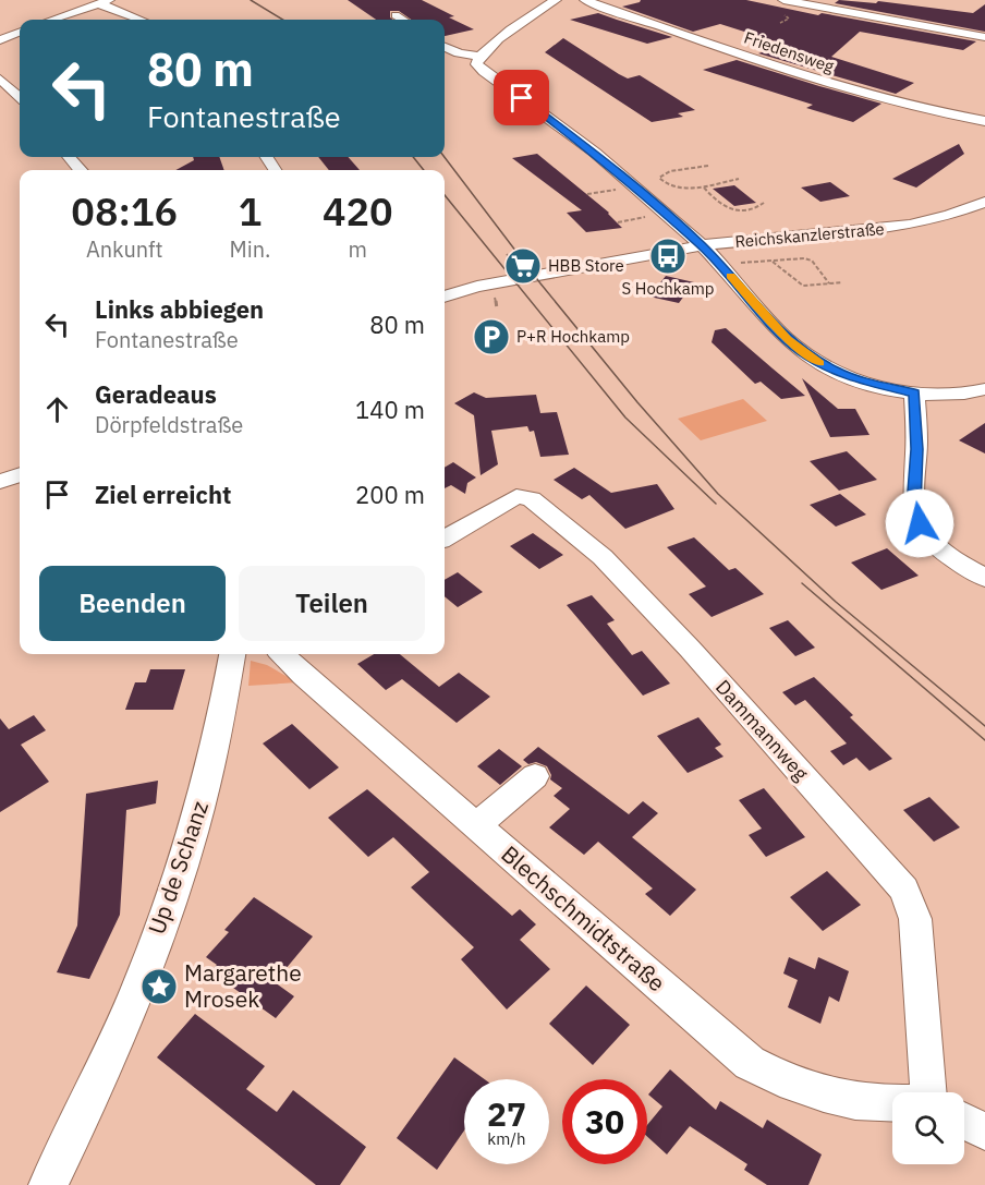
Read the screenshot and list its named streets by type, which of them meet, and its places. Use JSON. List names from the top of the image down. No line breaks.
{"streets":{"street":["Friedensweg","Reichskanzlerstraße","Dammannweg","Up de Schanz","Blechschmidtstraße"]},"places":{"bus stop":["S Hochkamp"],"supermarket":["HBB Store"],"parking":["P+R Hochkamp"],"place":["Margarethe Mrosek"]},"page":{"turn":["80 m","Fontanestraße"],"eta":["08:16","Ankunft","1","Min.","420","m"],"list":[{"name":"Links abbiegen","note":"Fontanestraße","value":"80 m"},{"name":"Geradeaus","note":"Dörpfeldstraße","value":"140 m"},{"name":"Ziel erreicht","value":"200 m"}],"buttons":["Beenden","Teilen"],"speed":"27 km/h","limit":"30"}}
